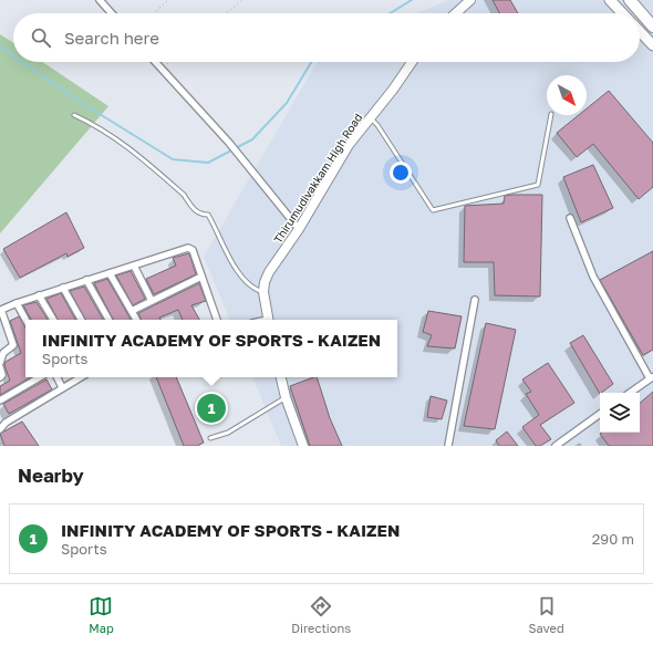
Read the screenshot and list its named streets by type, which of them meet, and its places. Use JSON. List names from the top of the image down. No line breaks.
{"streets":{"main road":["Thirumudivakkam High Road"]},"north":"bottom right","page":{"search":"Search here","popup":["INFINITY ACADEMY OF SPORTS - KAIZEN","Sports"],"pins":"1","heading":"Nearby","list":[{"mark":"1","name":"INFINITY ACADEMY OF SPORTS - KAIZEN","note":"Sports","value":"290 m"}],"nav":["Map","Directions","Saved"]}}
